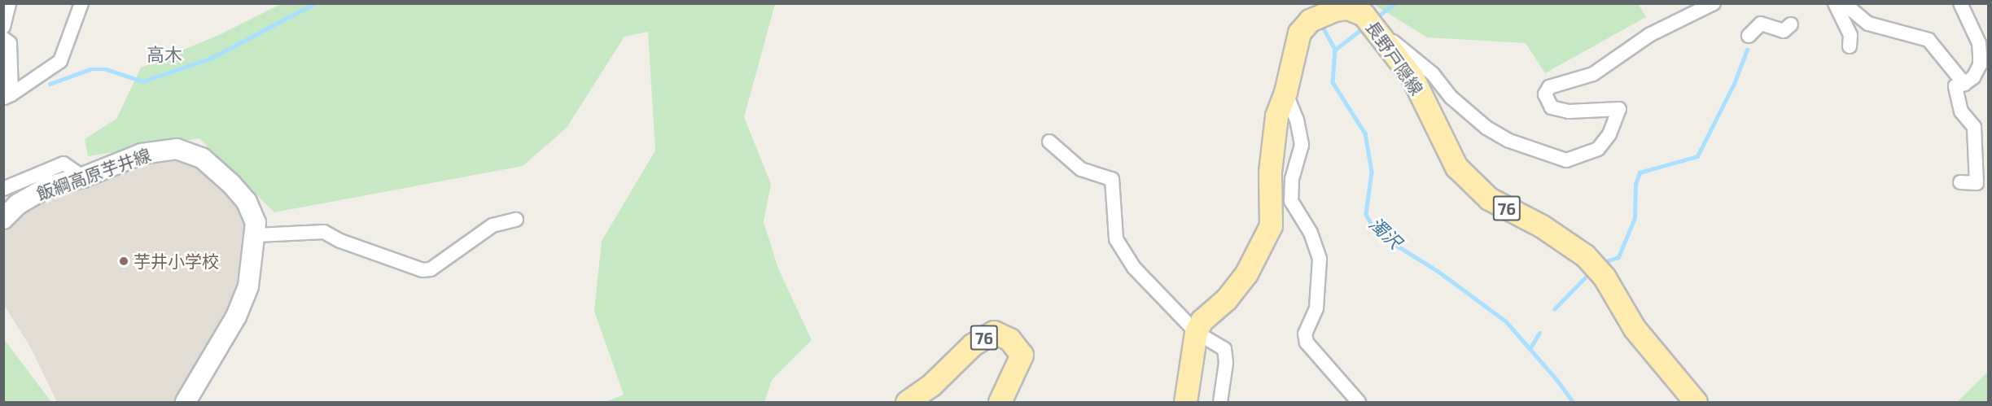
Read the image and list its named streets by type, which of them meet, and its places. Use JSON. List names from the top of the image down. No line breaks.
{"streets":{"main road":["長野戸隠線","飯綱高原芋井線","76"]},"districts":["高木"],"water":["濁沢"],"places":["芋井小学校"]}
